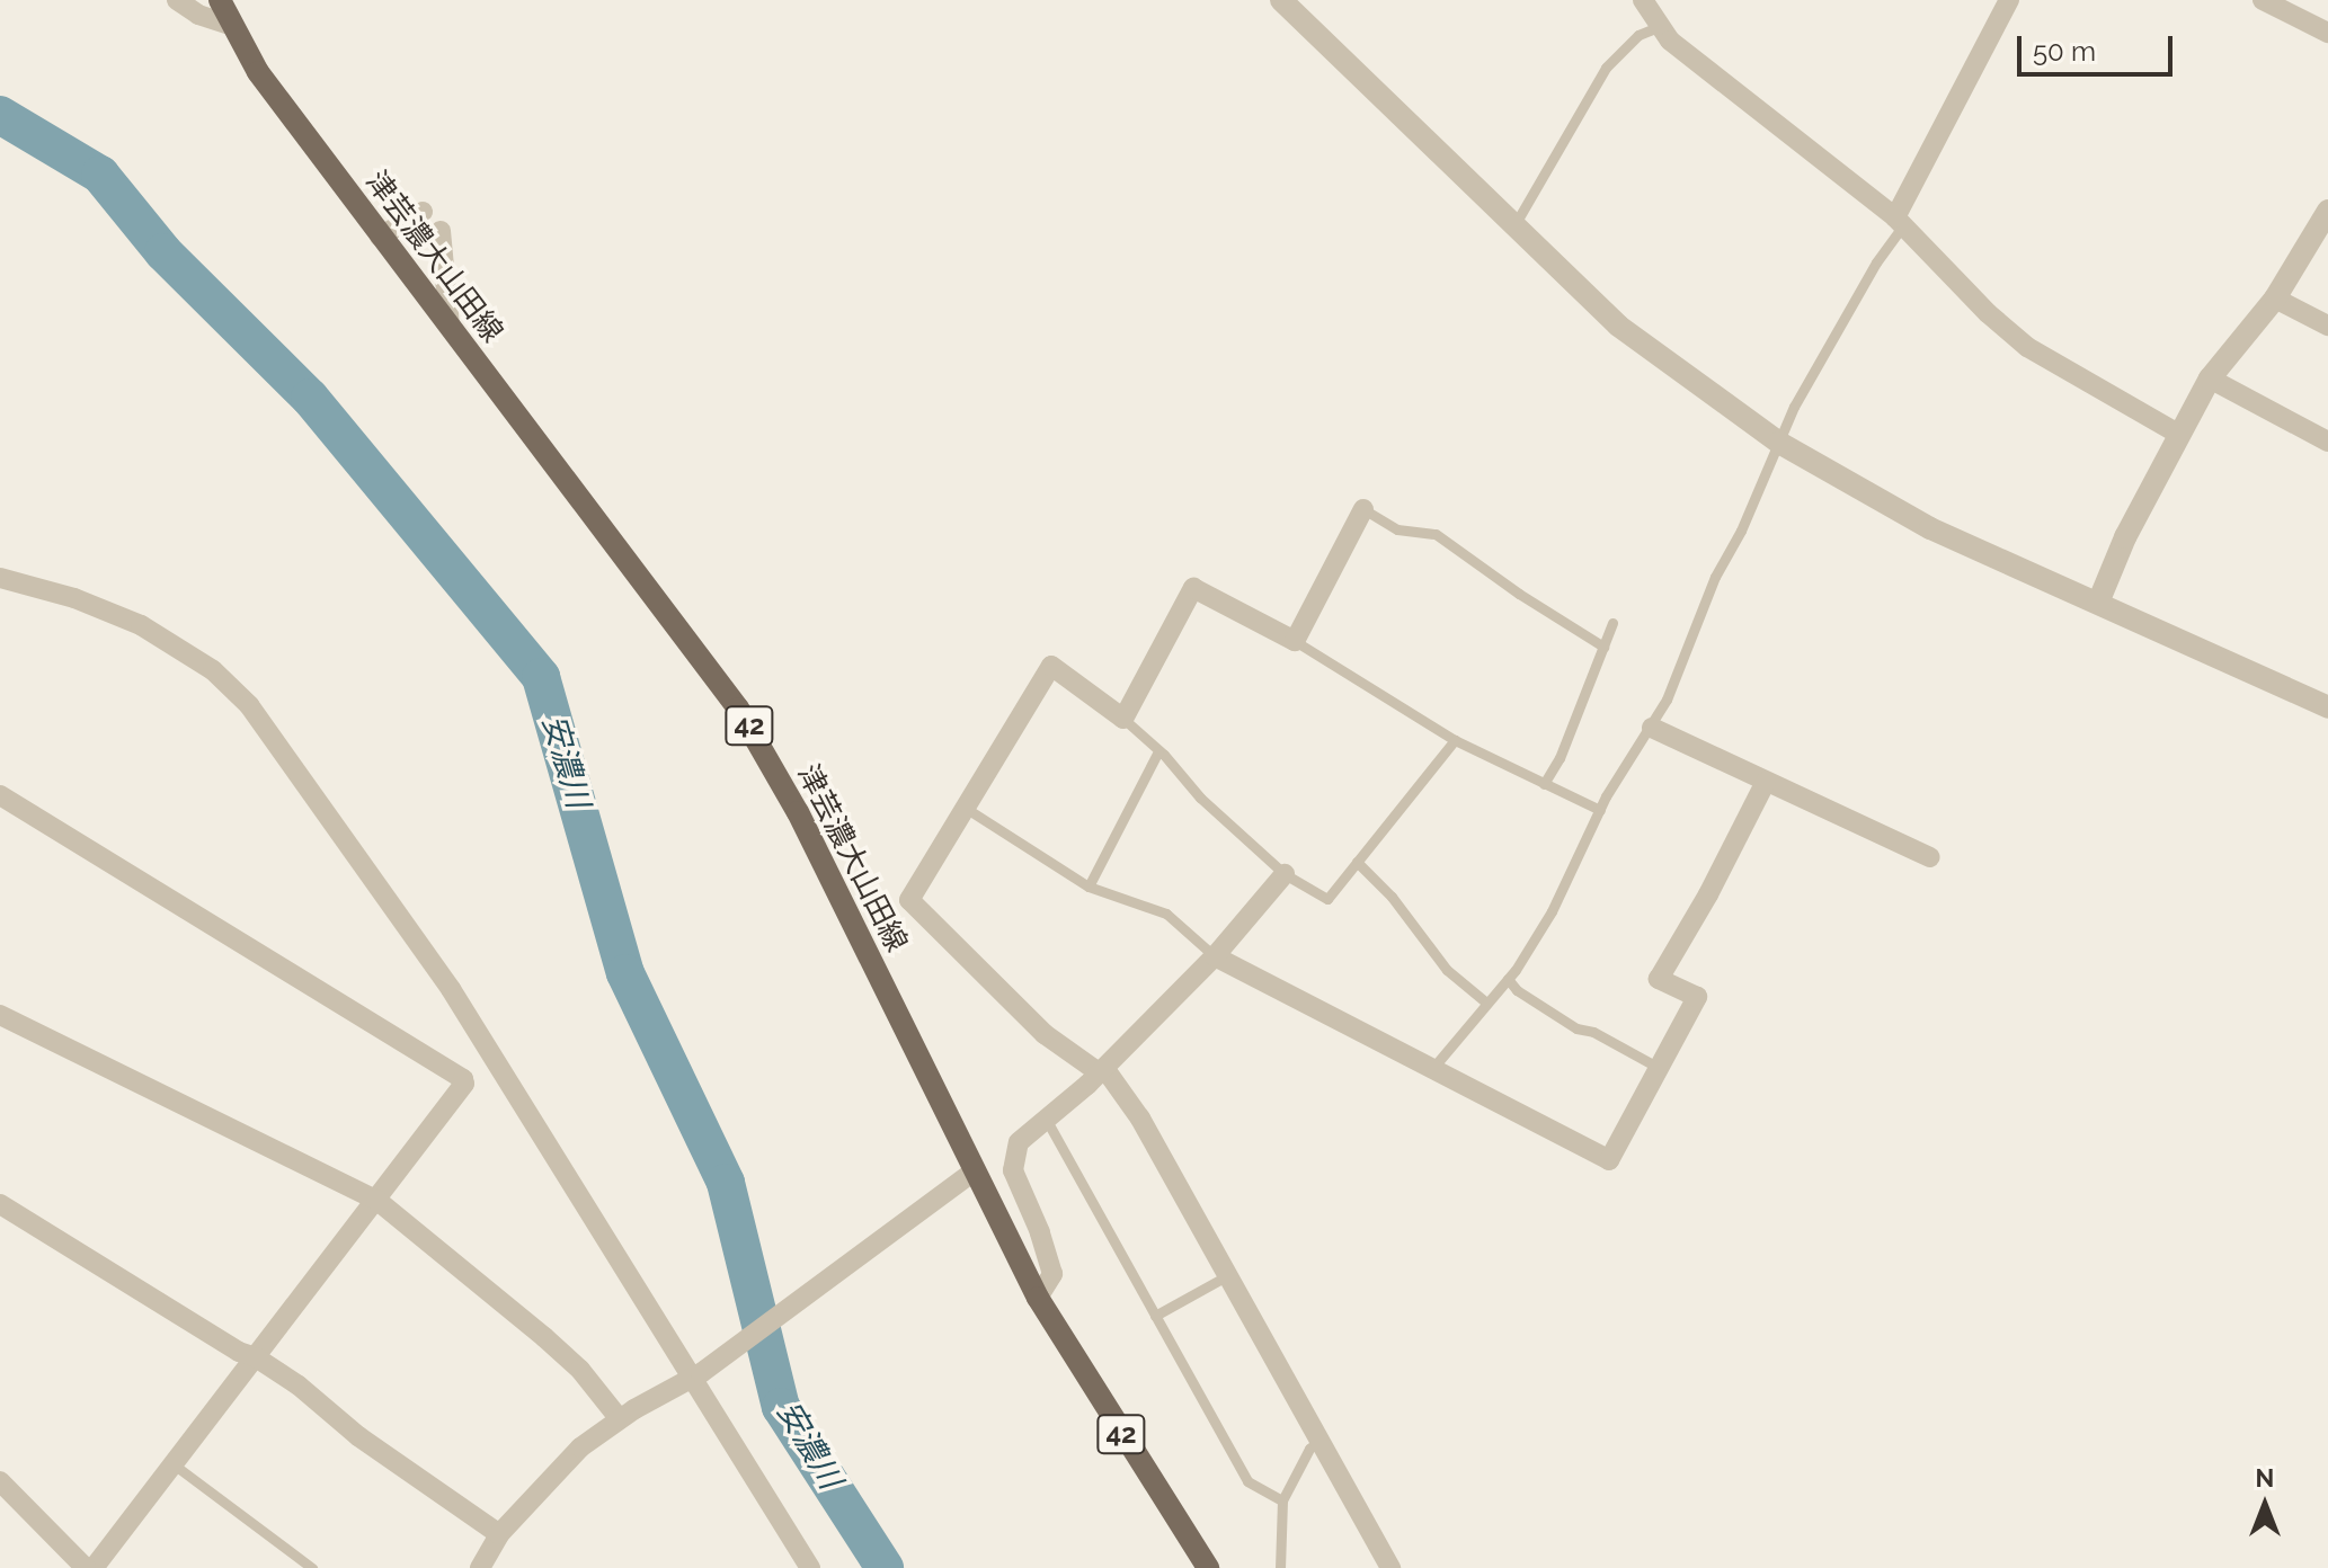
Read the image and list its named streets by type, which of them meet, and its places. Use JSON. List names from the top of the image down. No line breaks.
{"streets":{"main road":["津芸濃大山田線","42"]},"water":["安濃川"],"scale_bar":"50 m","north":"top"}
